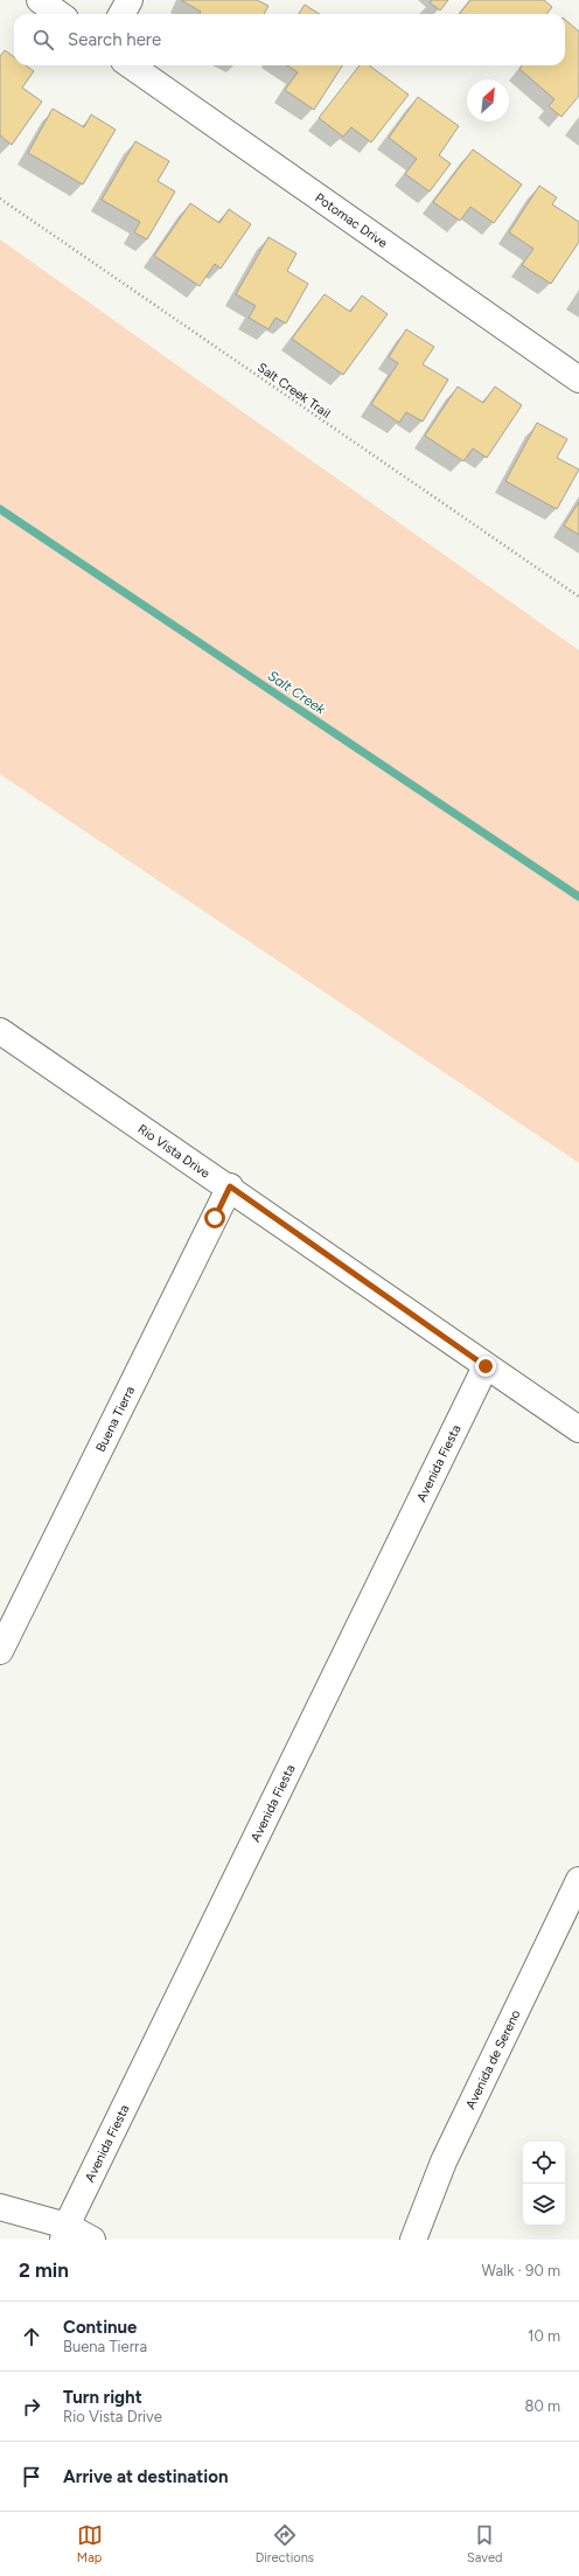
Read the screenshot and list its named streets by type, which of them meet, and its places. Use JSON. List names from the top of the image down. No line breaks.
{"streets":{"street":["Potomac Drive","Rio Vista Drive","Buena Tierra","Avenida Fiesta","Avenida de Sereno"],"path":["Salt Creek Trail"]},"crossings":[["Rio Vista Drive","Buena Tierra"],["Rio Vista Drive","Avenida Fiesta"]],"water":["Salt Creek"],"north":"top right","page":{"search":"Search here","heading":["2 min","Walk · 90 m"],"list":[["Continue","Buena Tierra","10 m"],["Turn right","Rio Vista Drive","80 m"],"Arrive at destination"],"nav":["Map","Directions","Saved"]}}
